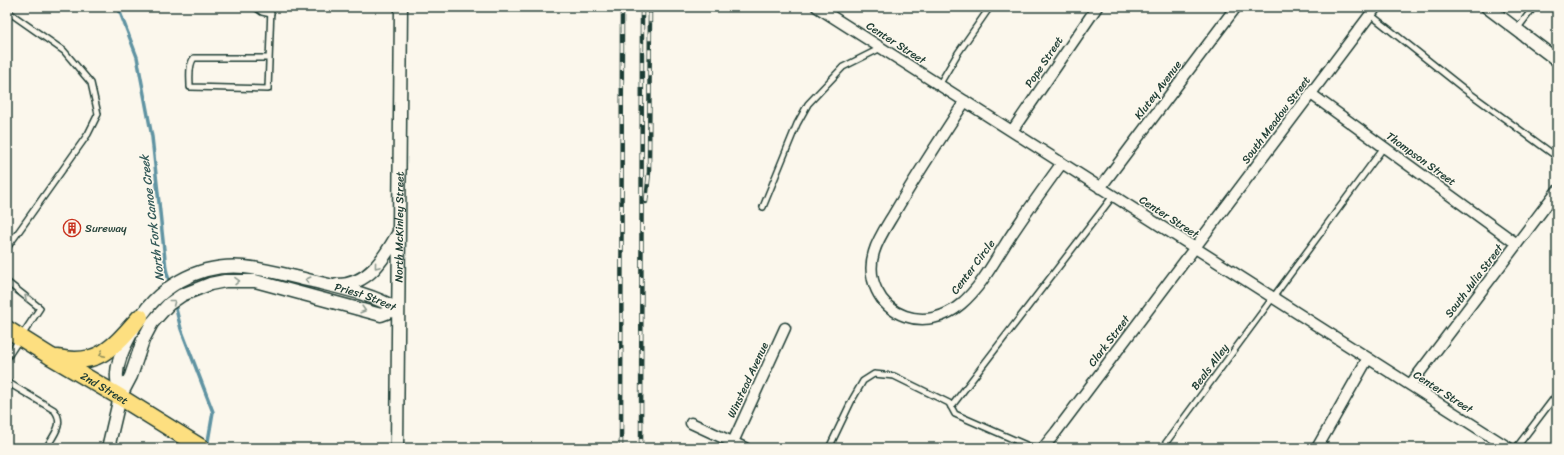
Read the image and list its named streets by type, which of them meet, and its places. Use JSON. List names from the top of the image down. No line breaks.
{"streets":{"main road":["2nd Street"],"street":["Center Street","Pope Street","Klutey Avenue","South Meadow Street","Thompson Street","North McKinley Street","Center Circle","South Julia Street","Priest Street","Clark Street","Winstead Avenue"],"lane":["Beals Alley"]},"crossings":[["Center Street","Pope Street"],["Center Street","Klutey Avenue"],["Center Street","South Meadow Street"],["Center Street","Center Circle"],["Center Street","South Julia Street"],["Center Street","Clark Street"],["Center Street","Beals Alley"],["South Meadow Street","Thompson Street"],["South Meadow Street","Clark Street"],["Thompson Street","South Julia Street"],["Thompson Street","Beals Alley"],["North McKinley Street","Priest Street"],["Priest Street","2nd Street"]],"water":["North Fork Canoe Creek"],"places":{"building":["Sureway"]}}
